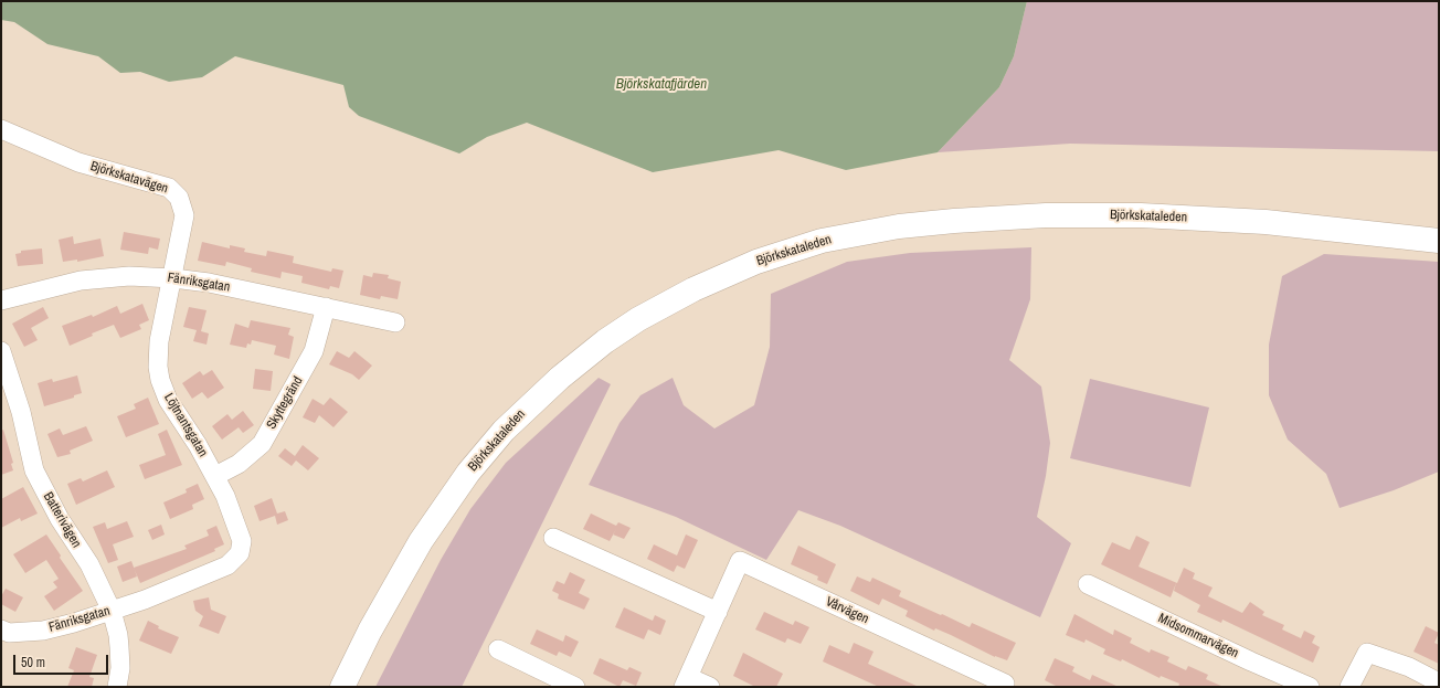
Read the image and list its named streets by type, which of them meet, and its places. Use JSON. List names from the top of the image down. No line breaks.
{"streets":{"main road":["Björkskataleden"],"street":["Björkskatavägen","Fänriksgatan","Skyttegränd","Löjtnantsgatan","Batterivägen","Vårvägen","Midsommarvägen"]},"crossings":[["Björkskatavägen","Fänriksgatan"],["Björkskatavägen","Löjtnantsgatan"],["Fänriksgatan","Skyttegränd"],["Fänriksgatan","Löjtnantsgatan"],["Fänriksgatan","Batterivägen"],["Skyttegränd","Löjtnantsgatan"]],"water":["Björkskatafjärden"],"scale_bar":"50 m"}
